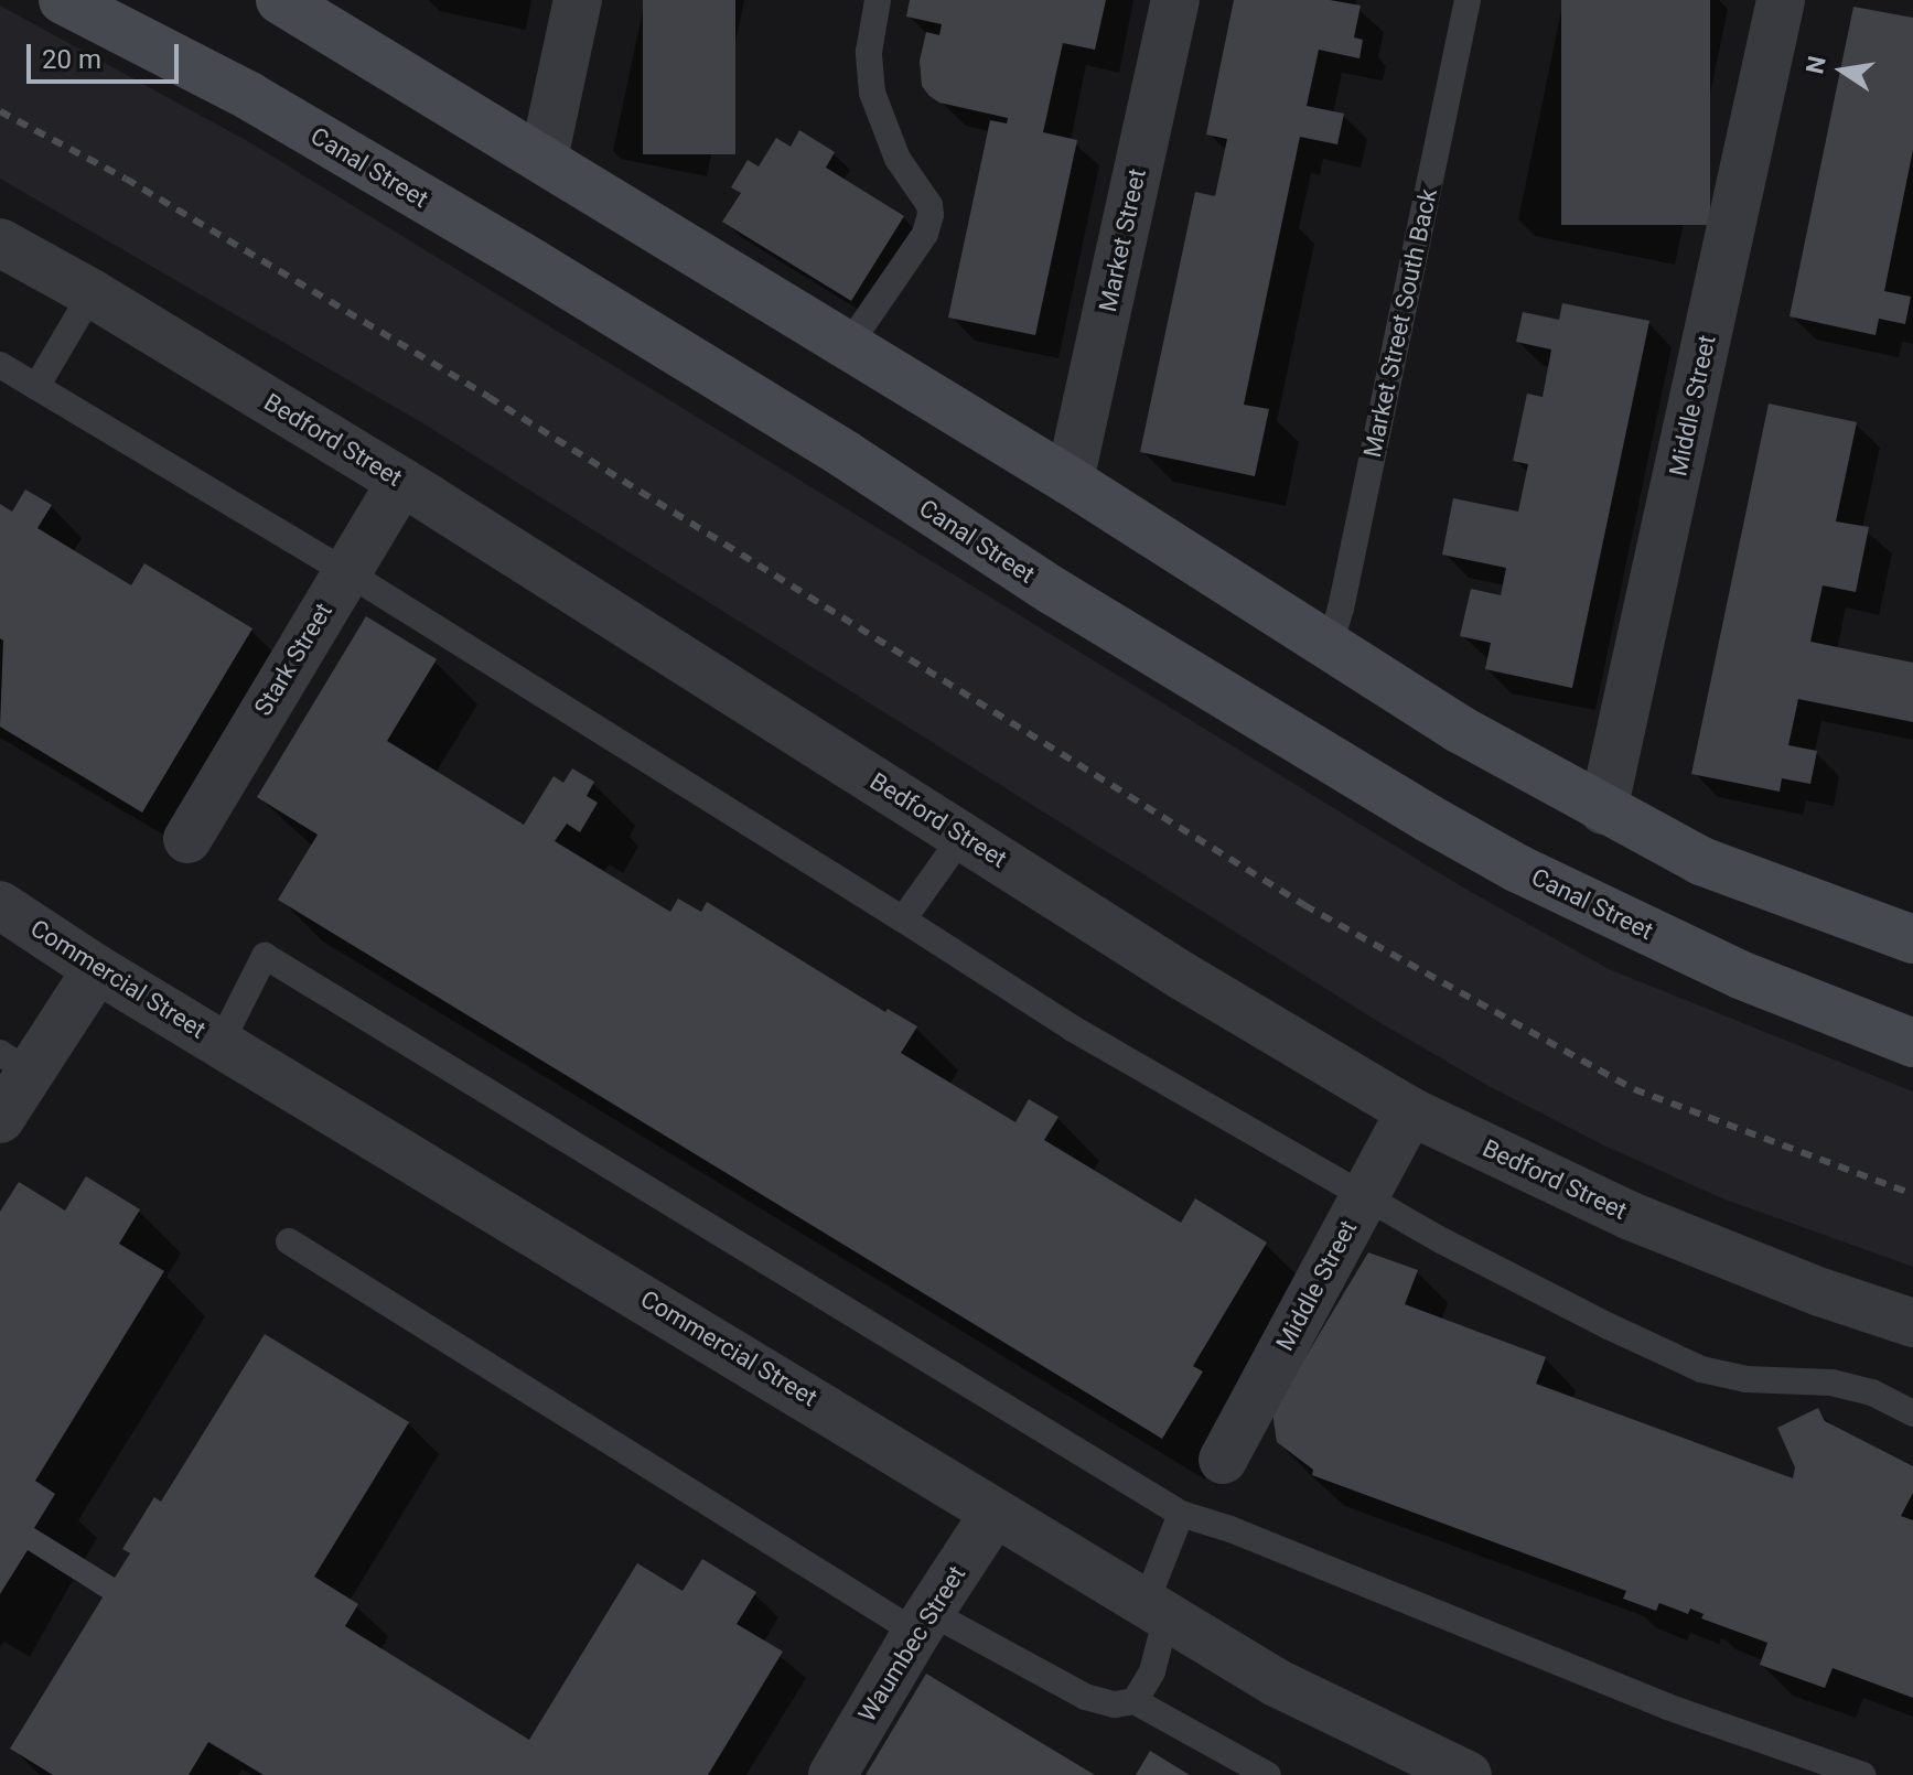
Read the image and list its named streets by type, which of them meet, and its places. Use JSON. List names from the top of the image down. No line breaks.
{"streets":{"street":["Canal Street","Market Street","Middle Street","Bedford Street","Stark Street","Commercial Street","Waumbec Street"],"lane":["Market Street South Back"]},"crossings":[["Middle Street","Bedford Street"],["Bedford Street","Stark Street"],["Commercial Street","Waumbec Street"]],"scale_bar":"20 m","north":"left"}
